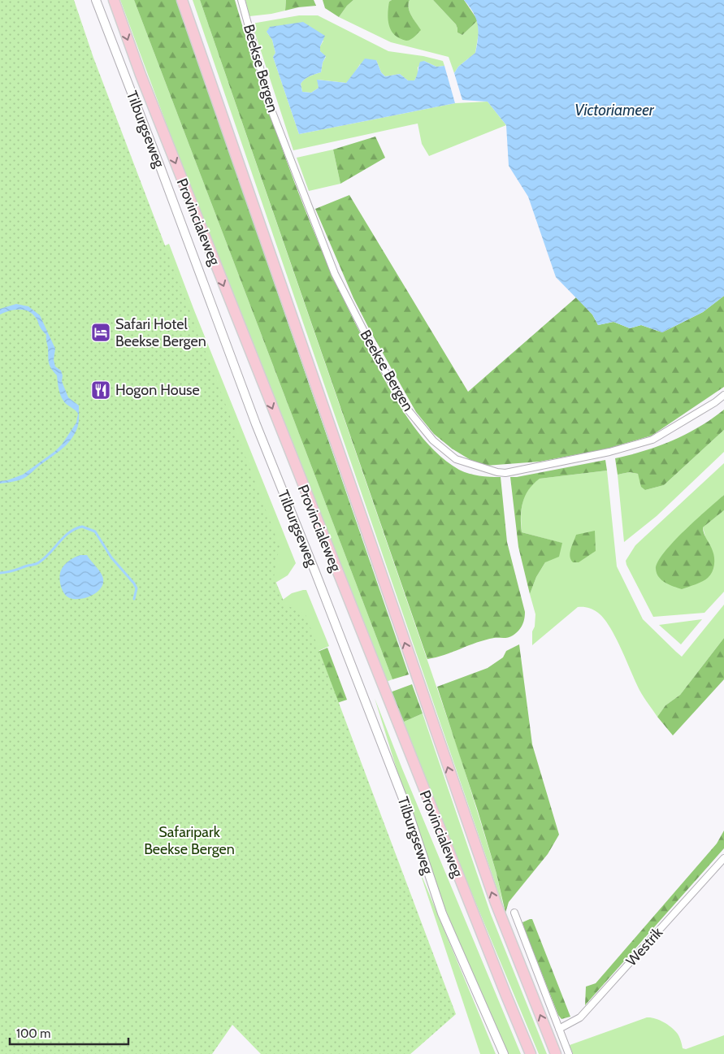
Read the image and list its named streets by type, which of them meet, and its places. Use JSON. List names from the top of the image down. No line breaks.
{"streets":{"highway":["Provincialeweg"],"street":["Beekse Bergen","Tilburgseweg","Westrik"]},"water":["Victoriameer"],"parks":["Safaripark Beekse Bergen"],"places":{"hotel":["Safari Hotel Beekse Bergen"],"restaurant":["Hogon House"]},"scale_bar":"100 m"}
